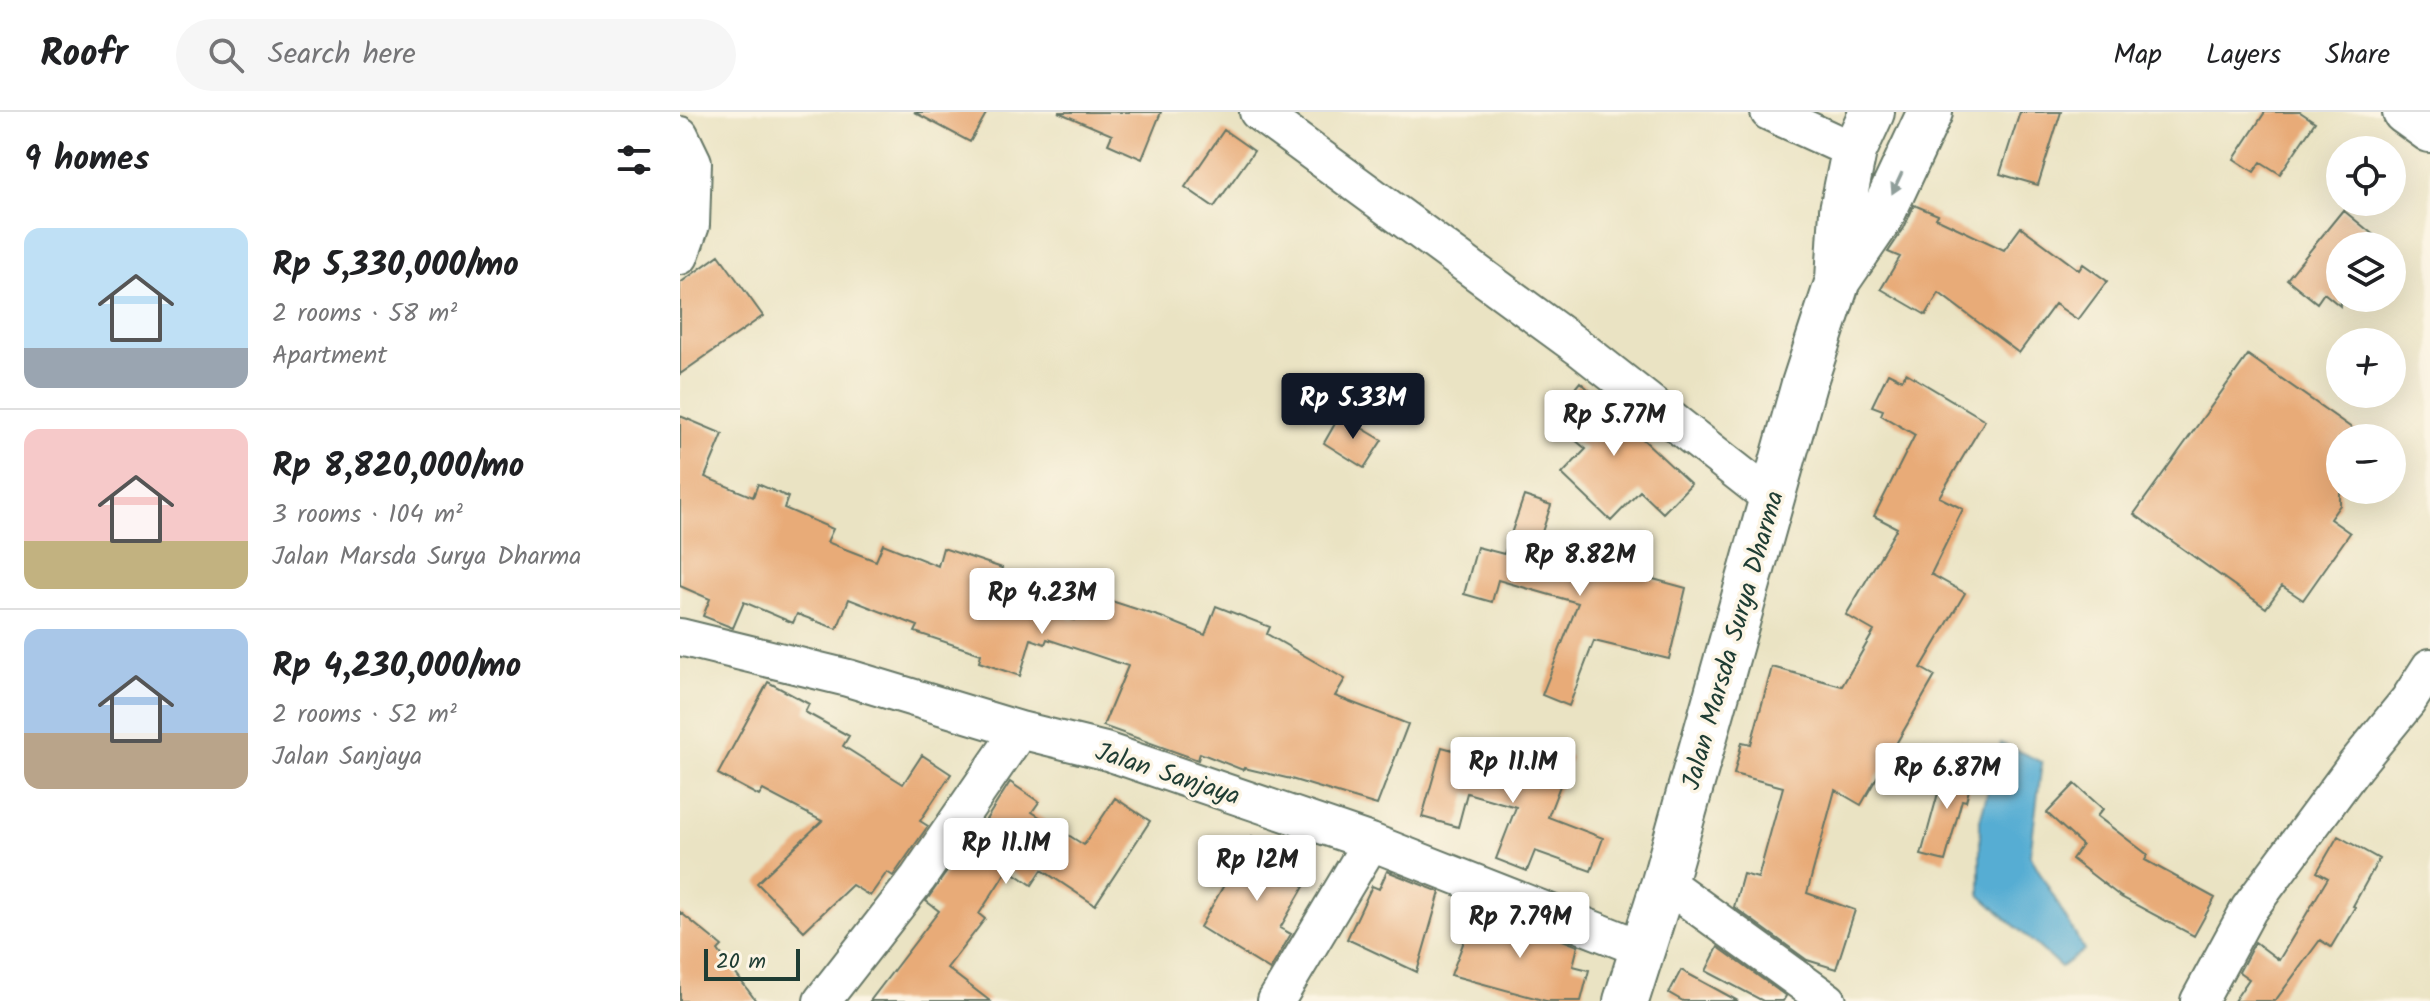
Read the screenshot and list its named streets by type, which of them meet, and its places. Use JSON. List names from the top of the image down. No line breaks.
{"streets":{"highway":["Jalan Marsda Surya Dharma"],"street":["Jalan Sanjaya"]},"crossings":[["Jalan Marsda Surya Dharma","Jalan Sanjaya"]],"scale_bar":"20 m","page":{"header":"Roofr","search":"Search here","nav":["Map","Layers","Share"],"heading":"9 homes","map_buttons":["+","−"],"list":[{"name":"Rp 5,330,000/mo","note":"2 rooms · 58 m² · Apartment"},{"name":"Rp 8,820,000/mo","note":"3 rooms · 104 m² · Jalan Marsda Surya Dharma"},{"name":"Rp 4,230,000/mo","note":"2 rooms · 52 m² · Jalan Sanjaya"}],"price":["Rp 5.33M","Rp 5.77M","Rp 8.82M","Rp 4.23M","Rp 11.1M","Rp 6.87M","Rp 11.1M","Rp 12M","Rp 7.79M"],"scale":"20 m"}}
